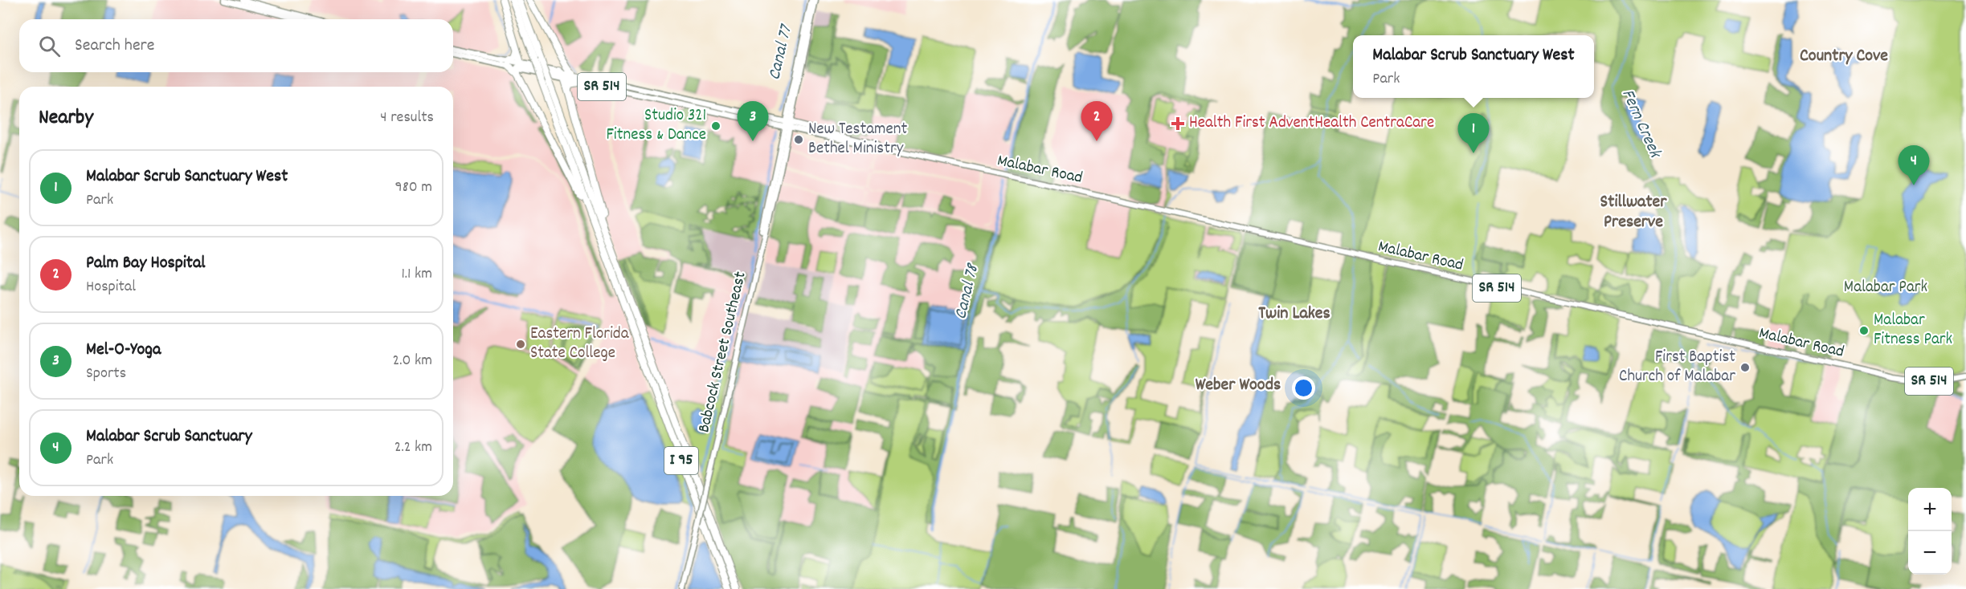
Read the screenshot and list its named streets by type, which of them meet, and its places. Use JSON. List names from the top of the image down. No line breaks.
{"streets":{"highway":["I 95"],"main road":["SR 514","Malabar Road","Babcock Street Southeast"]},"crossings":[["Malabar Road","Babcock Street Southeast"]],"districts":["Country Cove","Stillwater Preserve","Twin Lakes","Weber Woods"],"water":["Canal 77","Fern Creek","Canal 78"],"parks":["Malabar Park"],"places":{"health":["Health First AdventHealth CentraCare"],"other":["Studio 321 Fitness & Dance","New Testament Bethel Ministry","Malabar Fitness Park","Eastern Florida State College","First Baptist Church of Malabar"]},"page":{"search":"Search here","popup":["Malabar Scrub Sanctuary West","Park"],"heading":["Nearby","4 results"],"pins":["2","3","1","4"],"list":[{"mark":"1","name":"Malabar Scrub Sanctuary West","note":"Park","value":"980 m"},{"mark":"2","name":"Palm Bay Hospital","note":"Hospital","value":"1.1 km"},{"mark":"3","name":"Mel-O-Yoga","note":"Sports","value":"2.0 km"},{"mark":"4","name":"Malabar Scrub Sanctuary","note":"Park","value":"2.2 km"}],"map_buttons":["+","−"]}}
